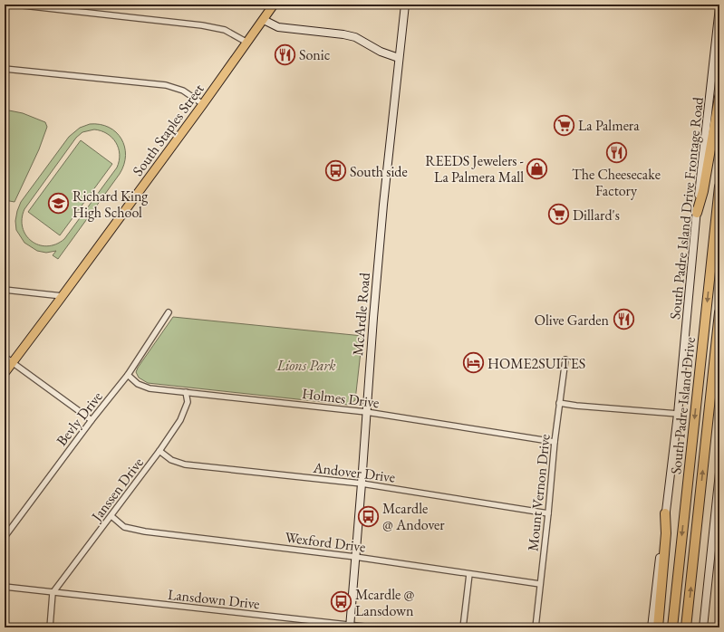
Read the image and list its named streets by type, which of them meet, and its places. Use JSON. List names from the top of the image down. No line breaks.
{"streets":{"highway":["South Padre Island Drive"],"main road":["South Staples Street","South Padre Island Drive Frontage Road","McArdle Road"],"street":["Holmes Drive","Bevly Drive","Andover Drive","Janssen Drive","Mount Vernon Drive","Wexford Drive","Lansdown Drive"]},"crossings":[["McArdle Road","Holmes Drive"],["McArdle Road","Andover Drive"],["McArdle Road","Wexford Drive"],["McArdle Road","Lansdown Drive"],["Holmes Drive","Bevly Drive"],["Holmes Drive","Janssen Drive"],["Holmes Drive","Mount Vernon Drive"],["Andover Drive","Janssen Drive"],["Andover Drive","Mount Vernon Drive"],["Janssen Drive","Wexford Drive"],["Janssen Drive","Lansdown Drive"],["Mount Vernon Drive","Wexford Drive"]],"parks":["Lions Park"],"places":{"restaurant":["Sonic","The Cheesecake Factory","Olive Garden"],"supermarket":["La Palmera","Dillard's"],"shop":["REEDS Jewelers - La Palmera Mall"],"bus stop":["South side","Mcardle @ Andover","Mcardle @ Lansdown"],"school or university":["Richard King High School"],"hotel":["HOME2SUITES"]}}
